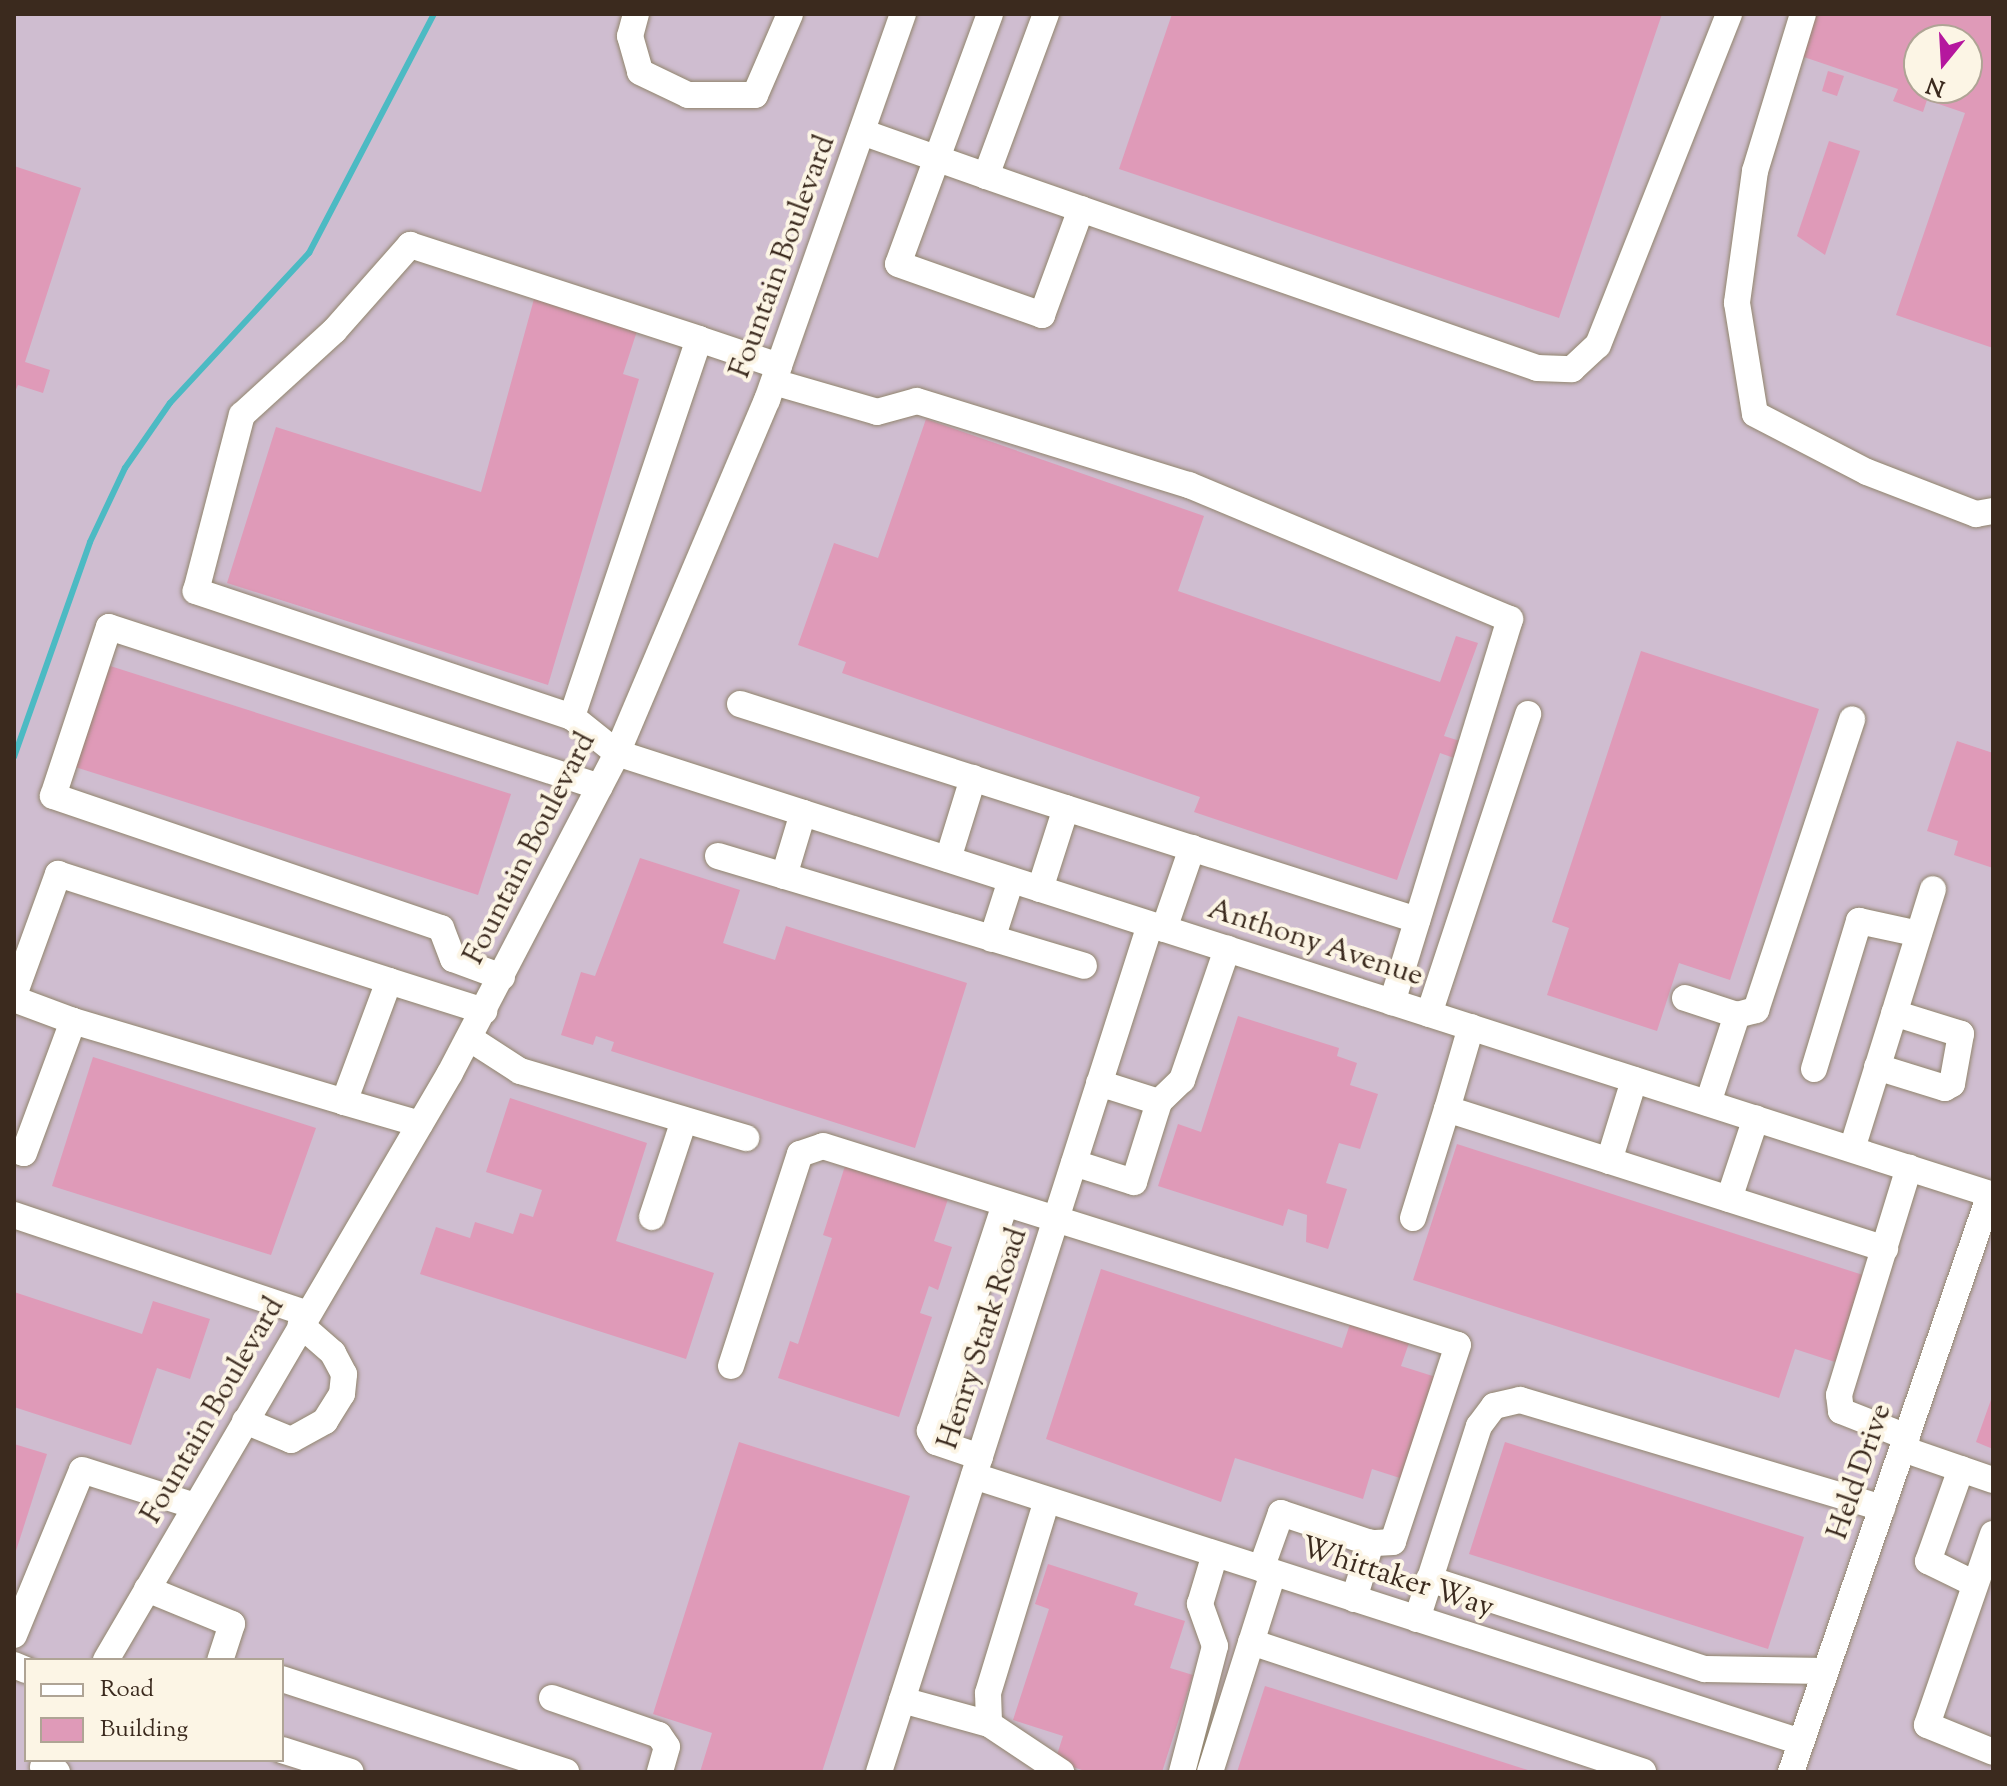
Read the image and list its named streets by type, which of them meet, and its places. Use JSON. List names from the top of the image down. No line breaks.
{"streets":{"street":["Fountain Boulevard","Anthony Avenue","Henry Stark Road","Held Drive","Whittaker Way"]},"crossings":[["Fountain Boulevard","Anthony Avenue"],["Anthony Avenue","Henry Stark Road"],["Anthony Avenue","Held Drive"],["Henry Stark Road","Whittaker Way"],["Held Drive","Whittaker Way"]],"legend":["Road","Building"],"north":"bottom"}
